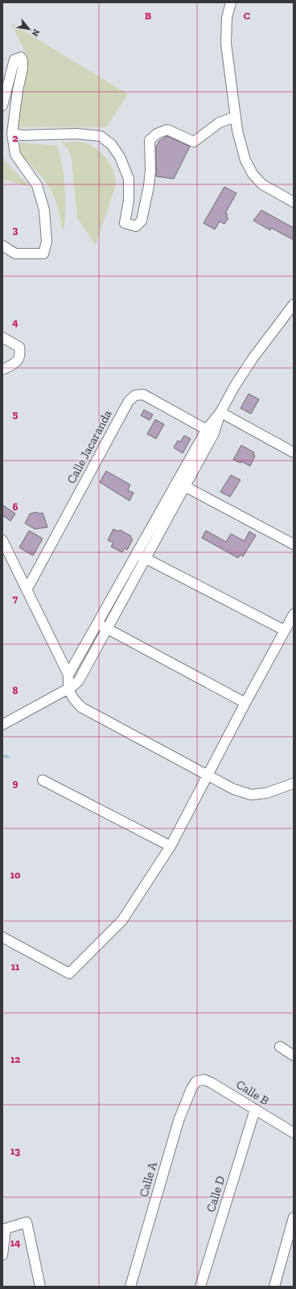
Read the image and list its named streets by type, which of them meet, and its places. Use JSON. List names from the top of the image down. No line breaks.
{"streets":{"street":["Calle Jacaranda","Calle B","Calle A","Calle D"]},"crossings":[["Calle B","Calle A"],["Calle B","Calle D"]],"north":"bottom right","grid":{"columns":["B","C"],"rows":["2","3","4","5","6","7","8","9","10","11","12","13","14"]}}
